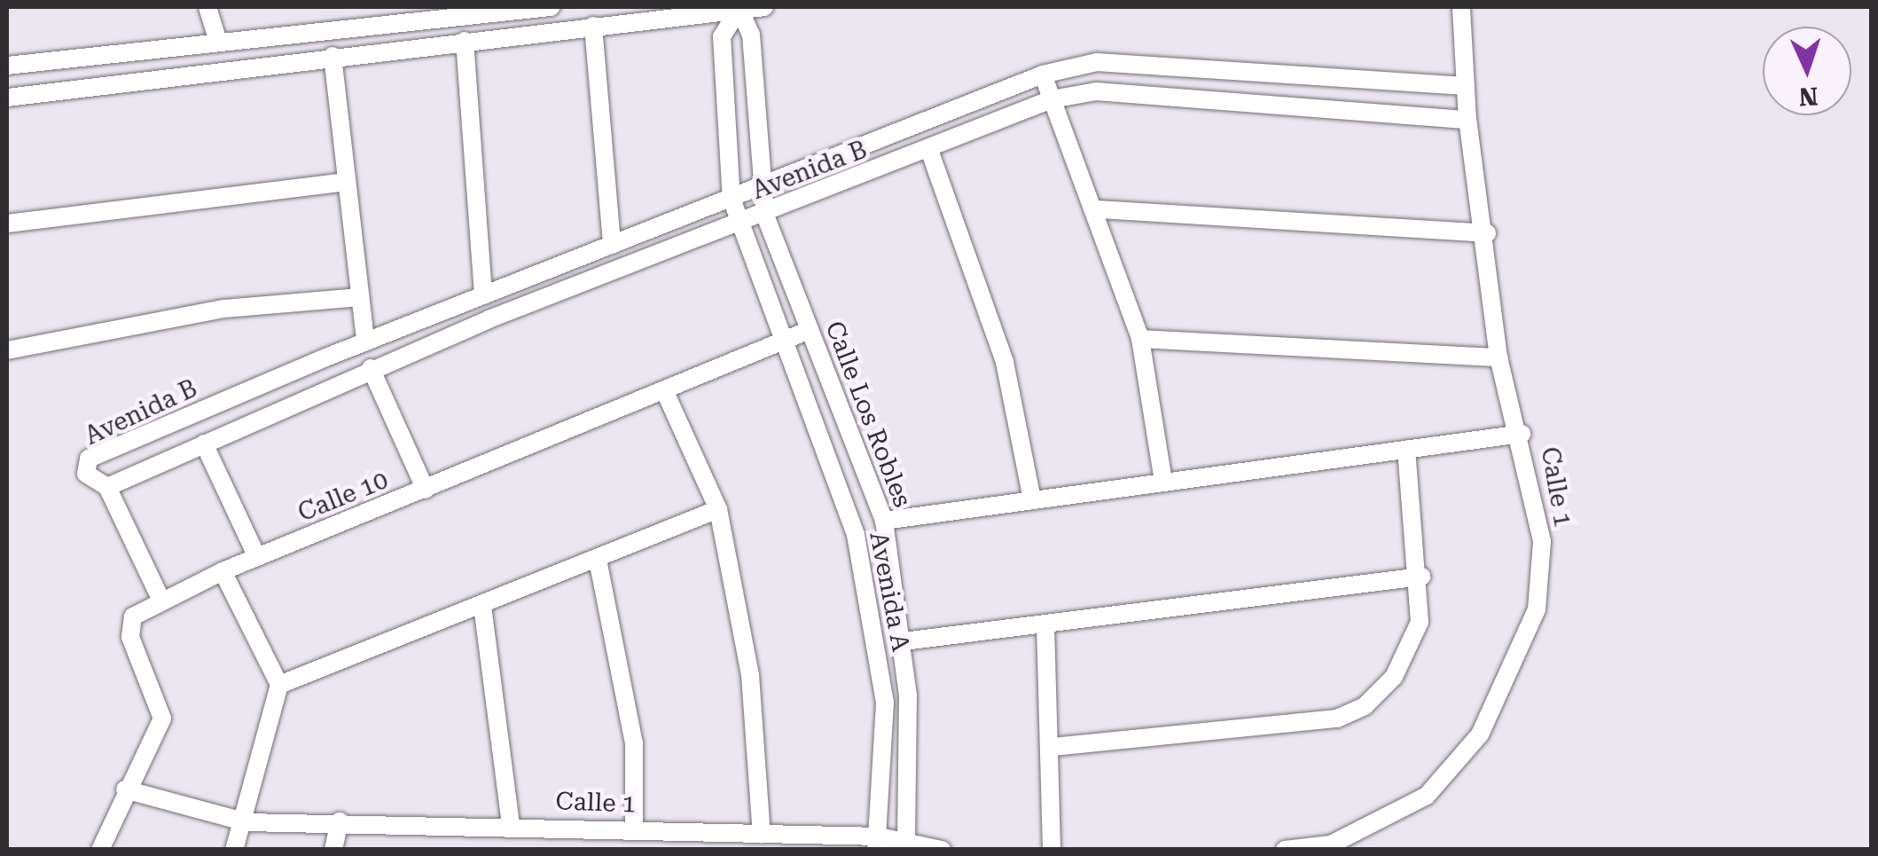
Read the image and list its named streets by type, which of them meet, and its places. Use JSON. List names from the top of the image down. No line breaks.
{"streets":{"street":["Avenida B","Calle Los Robles","Calle 1","Calle 10","Avenida A"]},"crossings":[["Avenida B","Calle Los Robles"],["Avenida B","Calle 1"],["Avenida B","Avenida A"],["Calle Los Robles","Calle 1"],["Calle Los Robles","Calle 10"],["Calle Los Robles","Avenida A"],["Calle 1","Calle 10"],["Calle 1","Avenida A"],["Calle 10","Avenida A"]],"north":"bottom"}
